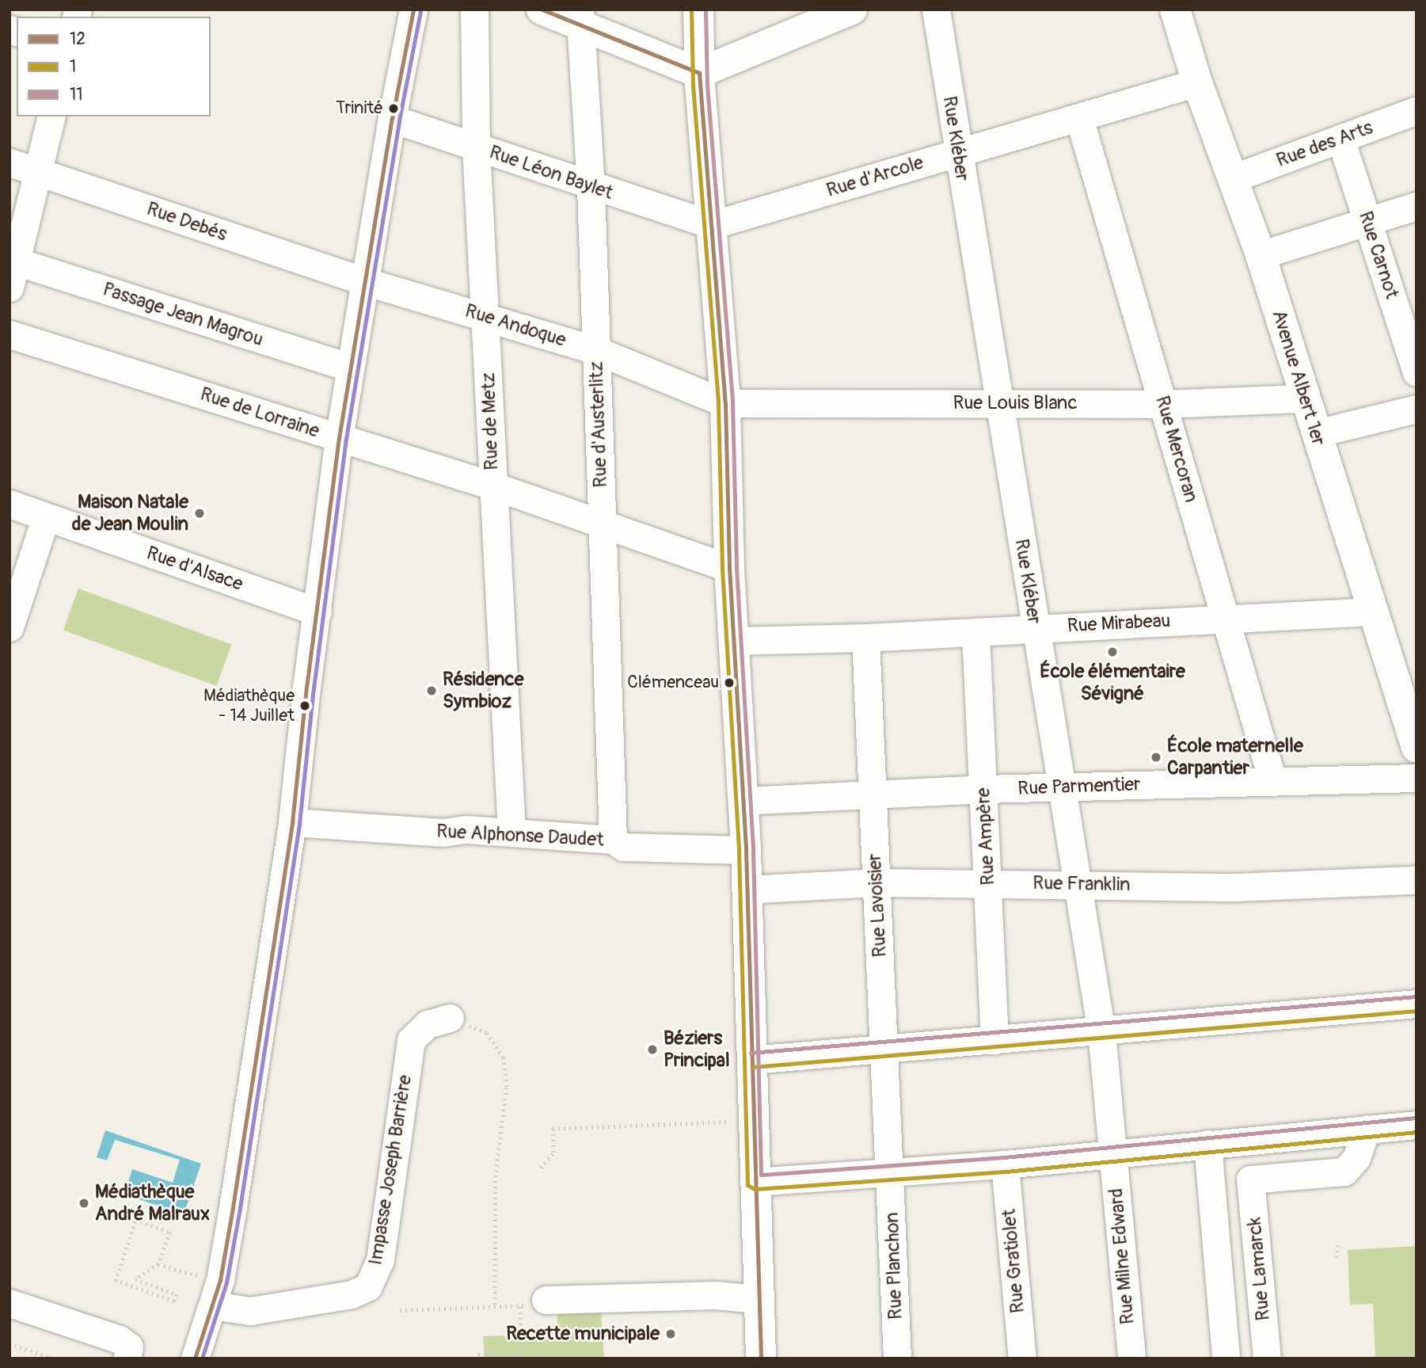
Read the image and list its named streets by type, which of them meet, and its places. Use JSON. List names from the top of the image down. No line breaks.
{"streets":{"main road":["Avenue Albert 1er"],"street":["Rue Kléber","Rue des Arts","Rue Léon Baylet","Rue d'Arcole","Rue Debés","Rue Carnot","Passage Jean Magrou","Rue Andoque","Rue Louis Blanc","Rue de Lorraine","Rue de Metz","Rue d'Austerlitz","Rue Mercoran","Rue d'Alsace","Rue Mirabeau","Rue Parmentier","Rue Alphonse Daudet","Rue Ampère","Rue Franklin","Rue Lavoisier","Impasse Joseph Barrière","Rue Milne Edward","Rue Gratiolet","Rue Planchon","Rue Lamarck"]},"crossings":[["Rue Kléber","Rue d'Arcole"],["Rue Kléber","Rue Louis Blanc"],["Rue Kléber","Rue Mirabeau"],["Rue Kléber","Rue Parmentier"],["Rue Kléber","Rue Franklin"],["Rue Kléber","Rue Milne Edward"],["Rue des Arts","Rue Carnot"],["Rue des Arts","Avenue Albert 1er"],["Rue Léon Baylet","Rue d'Arcole"],["Rue Léon Baylet","Rue de Metz"],["Rue Léon Baylet","Rue d'Austerlitz"],["Rue d'Arcole","Avenue Albert 1er"],["Rue d'Arcole","Rue Mercoran"],["Rue Debés","Rue Andoque"],["Rue Andoque","Rue Louis Blanc"],["Rue Andoque","Rue de Metz"],["Rue Andoque","Rue d'Austerlitz"],["Avenue Albert 1er","Rue Louis Blanc"],["Avenue Albert 1er","Rue Mirabeau"],["Rue Louis Blanc","Rue Mercoran"],["Rue de Lorraine","Rue de Metz"],["Rue de Lorraine","Rue d'Austerlitz"],["Rue de Metz","Rue Alphonse Daudet"],["Rue d'Austerlitz","Rue Alphonse Daudet"],["Rue Mercoran","Rue Mirabeau"],["Rue Mercoran","Rue Parmentier"],["Rue Mirabeau","Rue Ampère"],["Rue Mirabeau","Rue Lavoisier"],["Rue Parmentier","Rue Ampère"],["Rue Parmentier","Rue Lavoisier"],["Rue Ampère","Rue Franklin"],["Rue Franklin","Rue Lavoisier"],["Rue Lavoisier","Rue Planchon"]],"places":["Trinité","Maison Natale de Jean Moulin","École élémentaire Sévigné","Clémenceau","Résidence Symbioz","Médiathèque - 14 Juillet","École maternelle Carpantier","Béziers Principal","Médiathèque André Malraux","Recette municipale"],"lines":["transit line 12","transit line 1","transit line 11"],"legend":["12","1","11"]}
